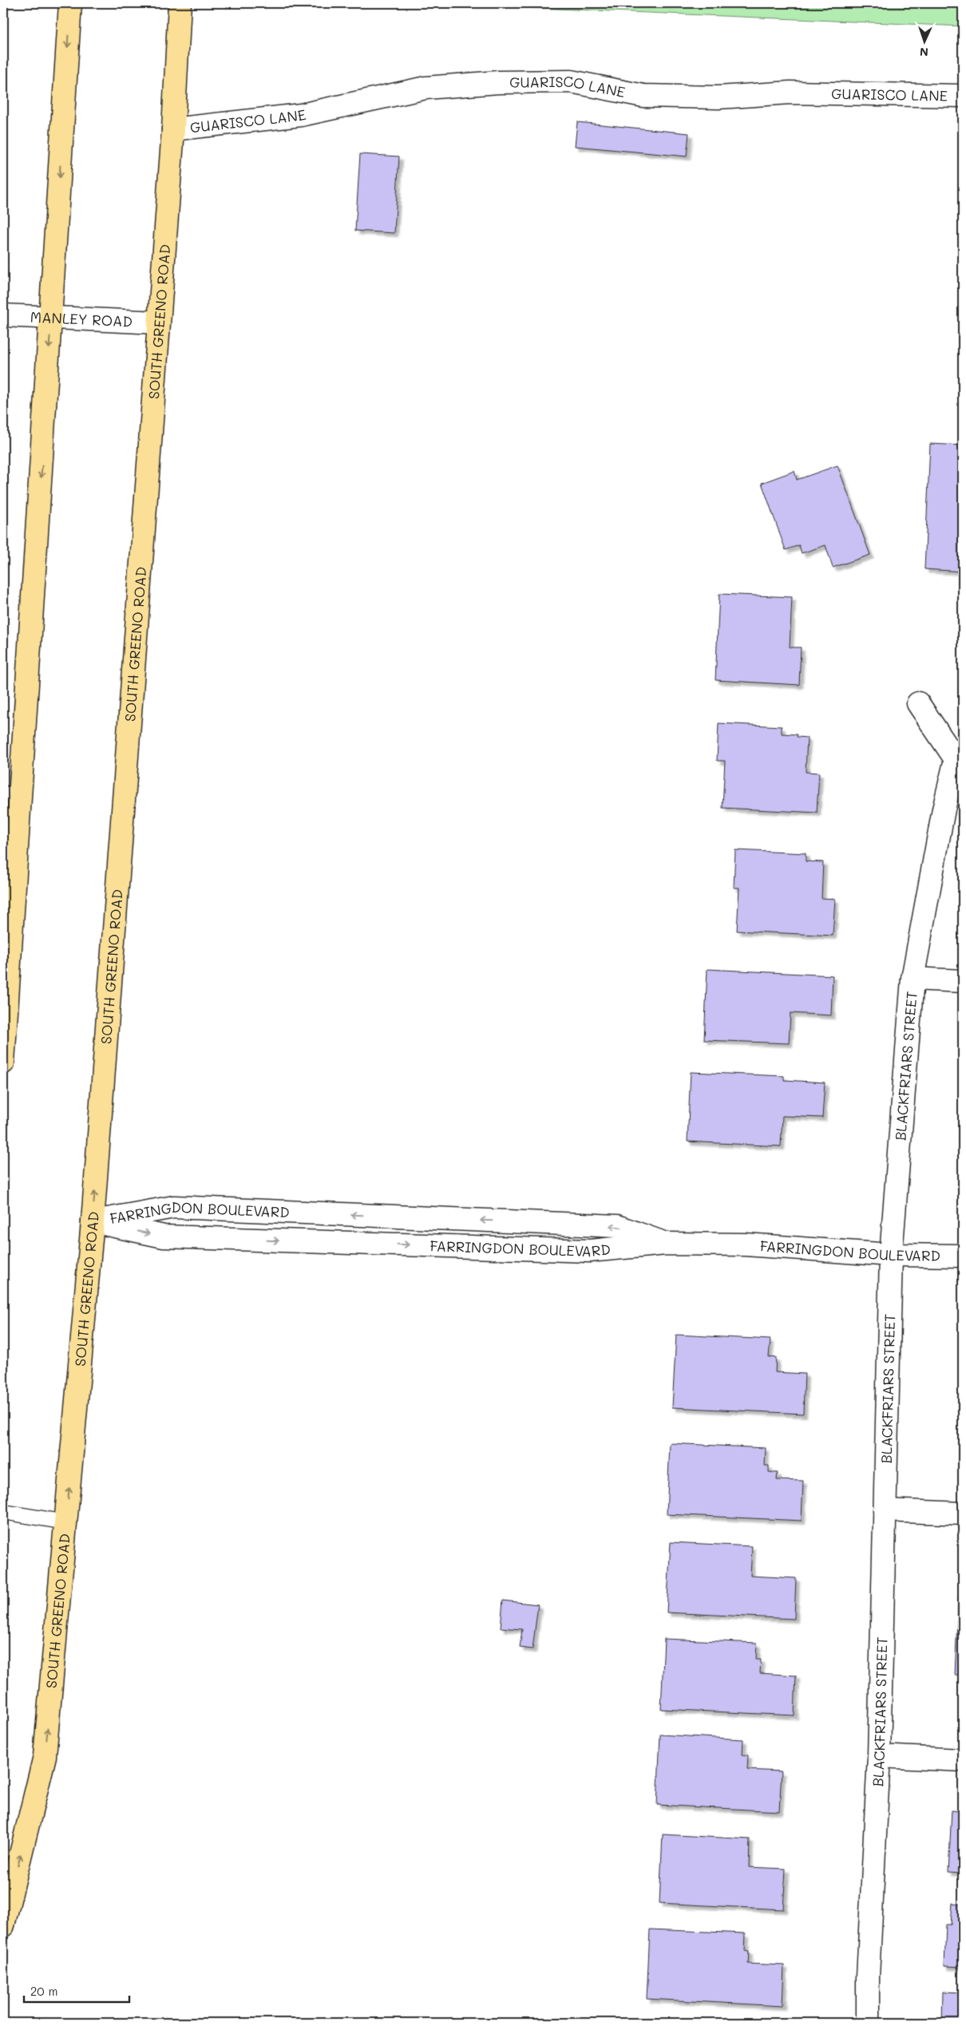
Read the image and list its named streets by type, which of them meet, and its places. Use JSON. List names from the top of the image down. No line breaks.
{"streets":{"main road":["SOUTH GREENO ROAD"],"street":["GUARISCO LANE","MANLEY ROAD","BLACKFRIARS STREET","FARRINGDON BOULEVARD"]},"crossings":[["GUARISCO LANE","SOUTH GREENO ROAD"],["MANLEY ROAD","SOUTH GREENO ROAD"],["SOUTH GREENO ROAD","FARRINGDON BOULEVARD"],["BLACKFRIARS STREET","FARRINGDON BOULEVARD"]],"scale_bar":"20 m","north":"bottom"}
